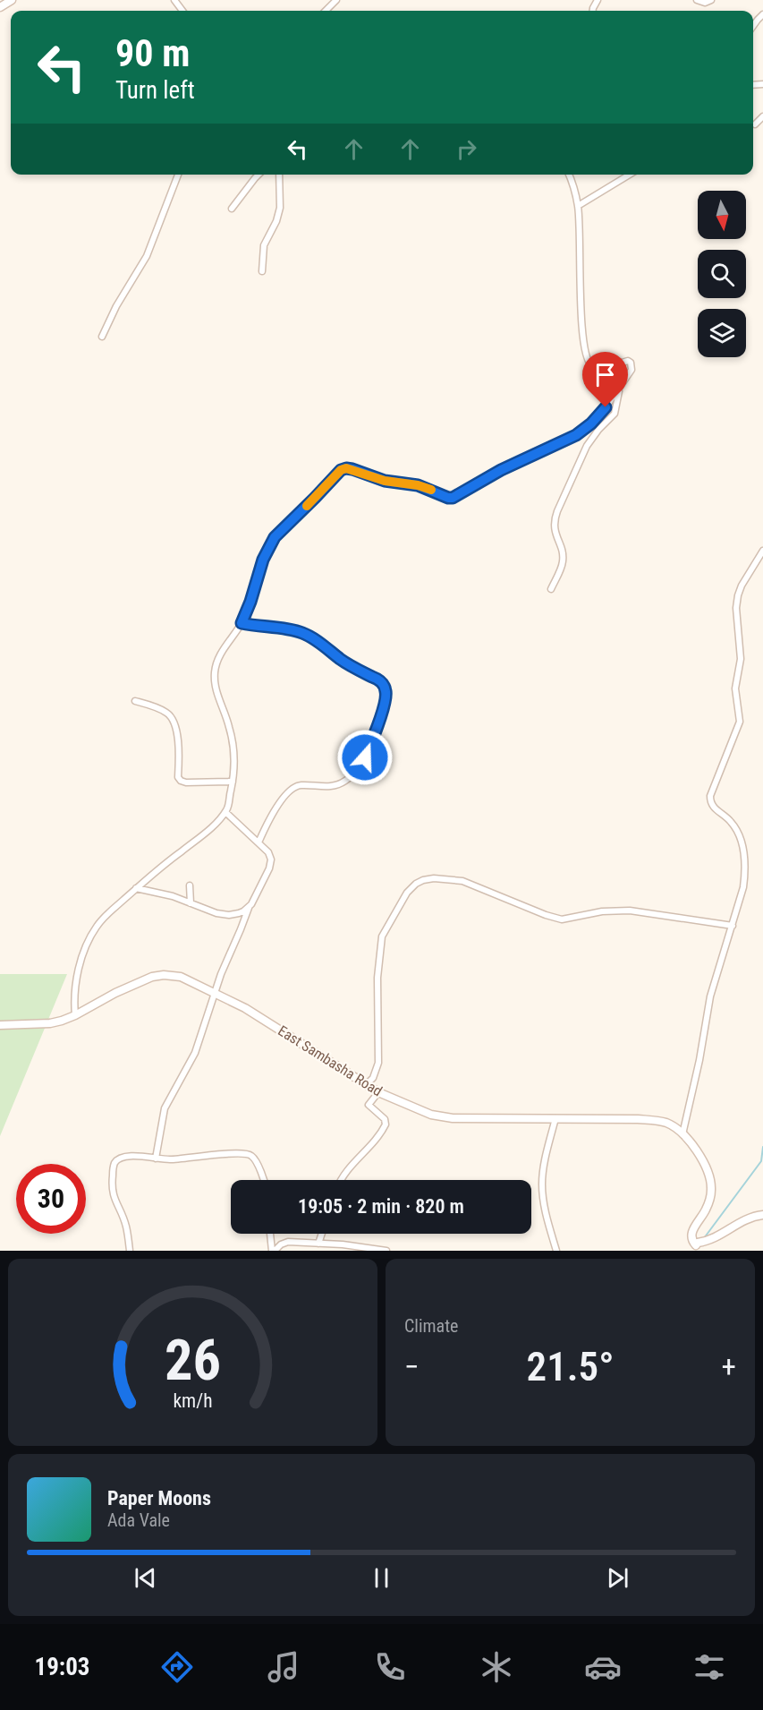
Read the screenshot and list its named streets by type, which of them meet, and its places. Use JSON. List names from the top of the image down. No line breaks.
{"streets":{"street":["East Sambasha Road"]},"north":"bottom","page":{"turn":["90 m","Turn left"],"limit":"30","trip":"19:05 · 2 min · 820 m","tile":"Climate","heat":["−","21.5°","+"],"song":["Paper Moons","Ada Vale"],"tabs":"19:03","gauge":["26","km/h"]}}
